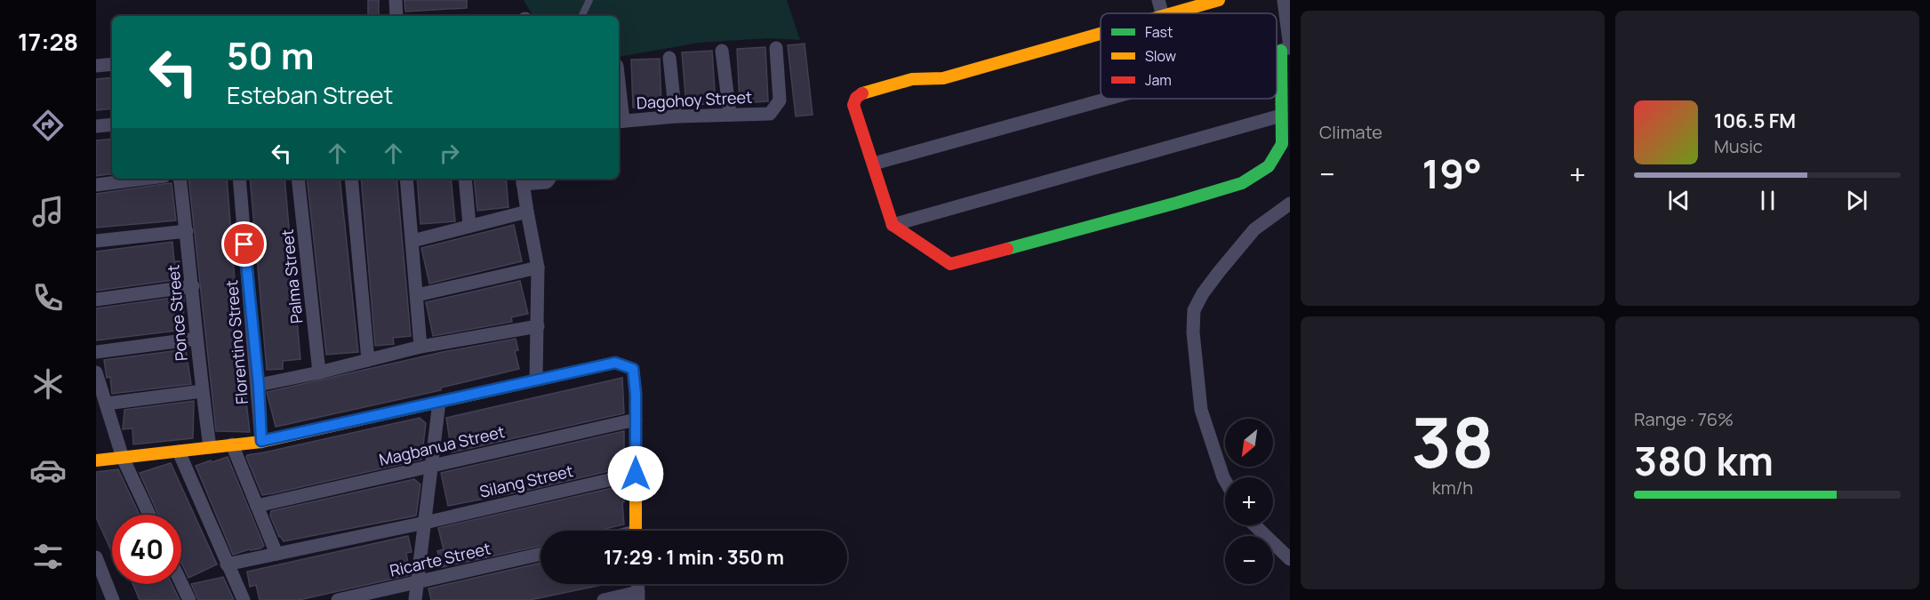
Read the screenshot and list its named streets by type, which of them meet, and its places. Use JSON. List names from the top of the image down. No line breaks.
{"streets":{"street":["Dagohoy Street","Palma Street","Ponce Street","Florentino Street","Magbanua Street","Silang Street","Ricarte Street"]},"legend":["Fast","Slow","Jam"],"north":"bottom left","page":{"tabs":"17:28","tile":["Climate",["38","km/h"],["Range · 76%","380 km"]],"turn":["50 m","Esteban Street"],"song":["106.5 FM","Music"],"heat":["−","19°","+"],"map_buttons":["+","−"],"limit":"40","trip":"17:29 · 1 min · 350 m"}}
